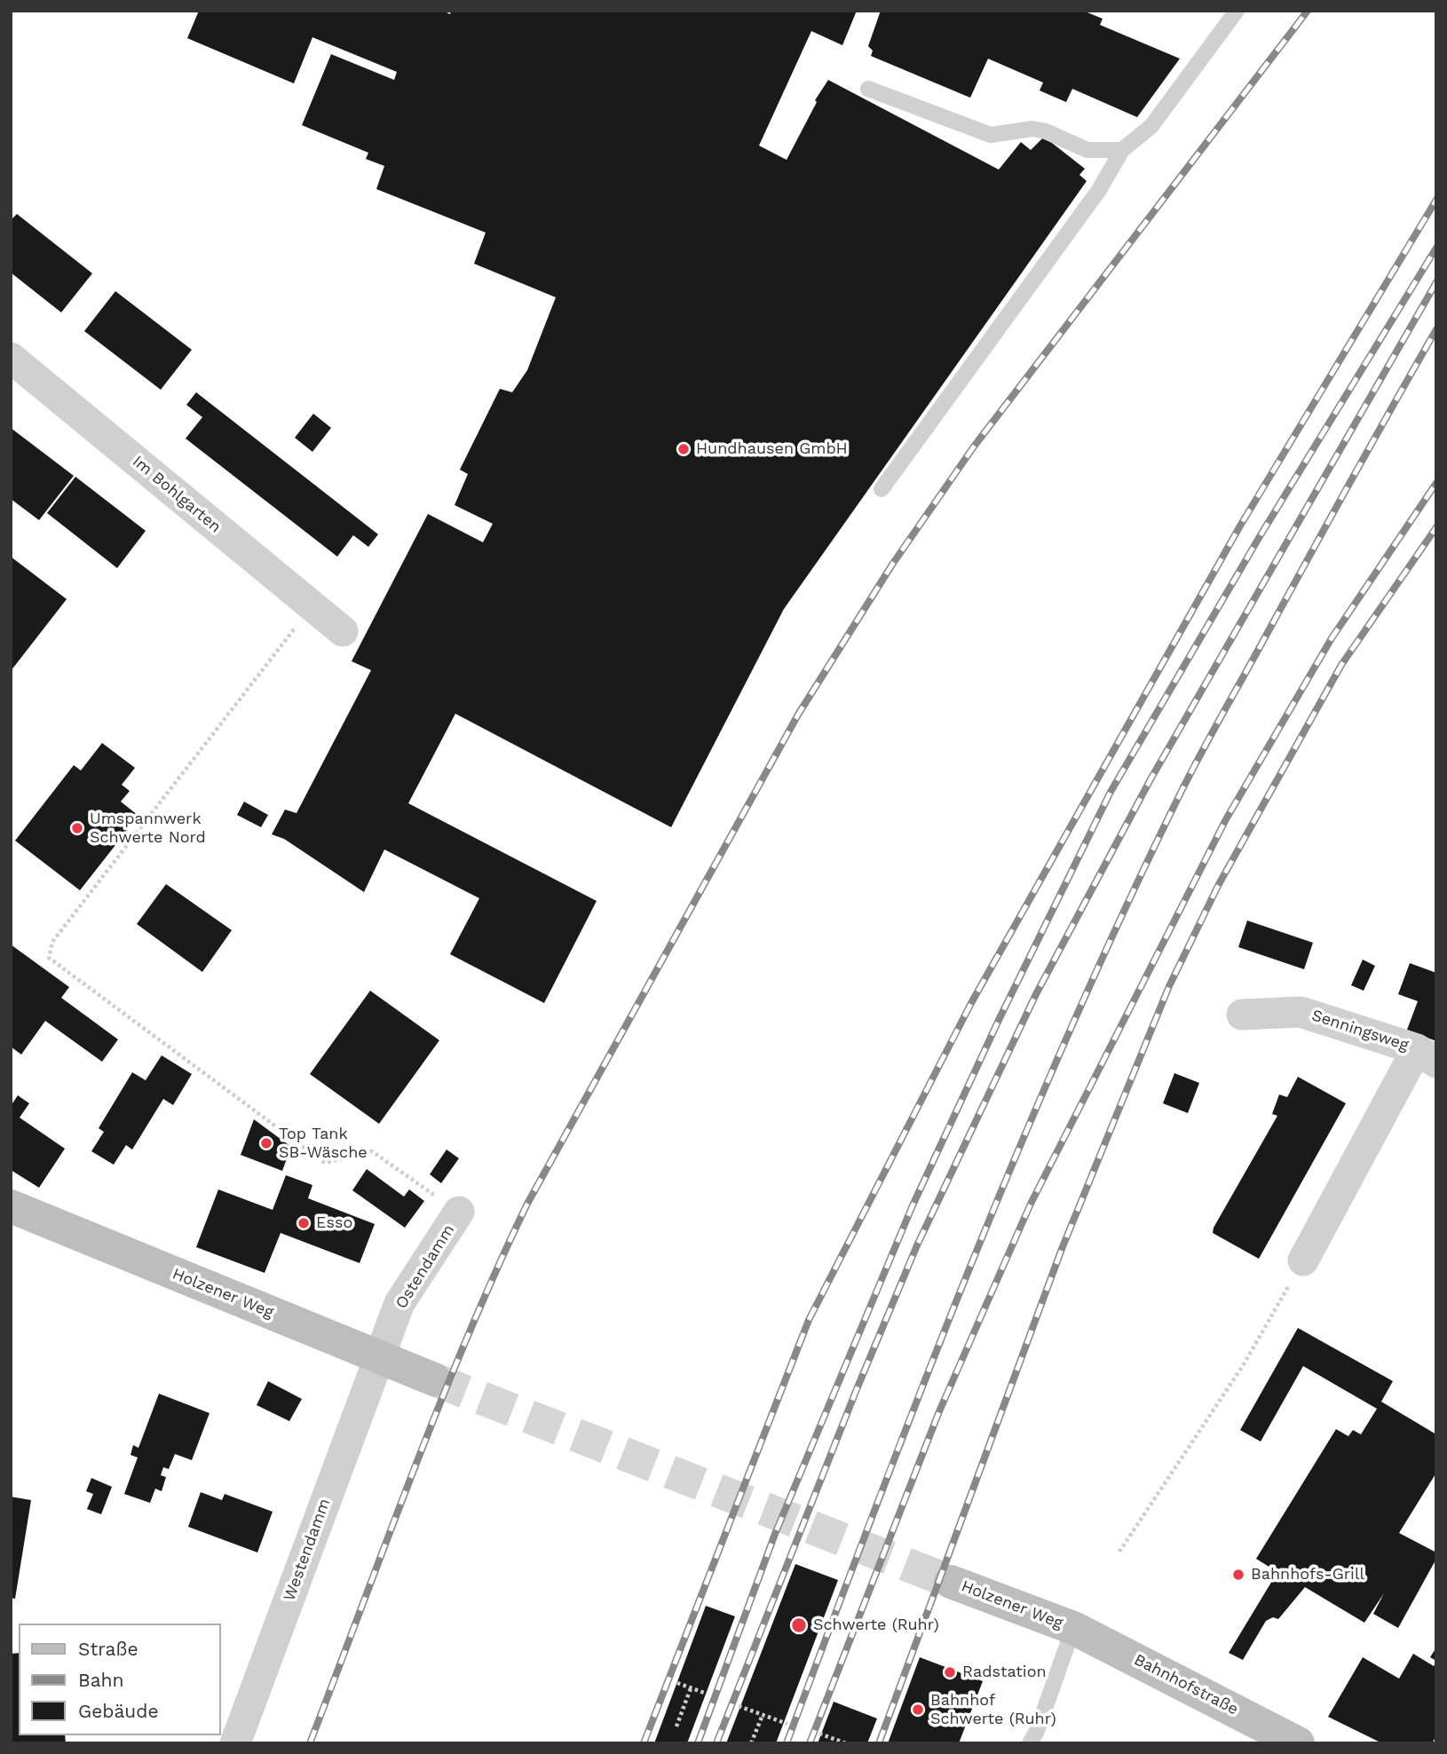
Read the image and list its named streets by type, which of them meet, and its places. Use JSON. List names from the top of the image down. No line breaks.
{"streets":{"main road":["Holzener Weg","Bahnhofstraße"],"street":["Im Bohlgarten","Senningsweg","Ostendamm","Westendamm"]},"crossings":[["Ostendamm","Holzener Weg"],["Ostendamm","Westendamm"],["Holzener Weg","Westendamm"],["Holzener Weg","Bahnhofstraße"]],"places":["Hundhausen GmbH","Umspannwerk Schwerte Nord","Top Tank SB-Wäsche","Esso","Bahnhofs-Grill","Schwerte (Ruhr)","Radstation","Bahnhof Schwerte (Ruhr)"],"legend":["Straße","Bahn","Gebäude"]}
